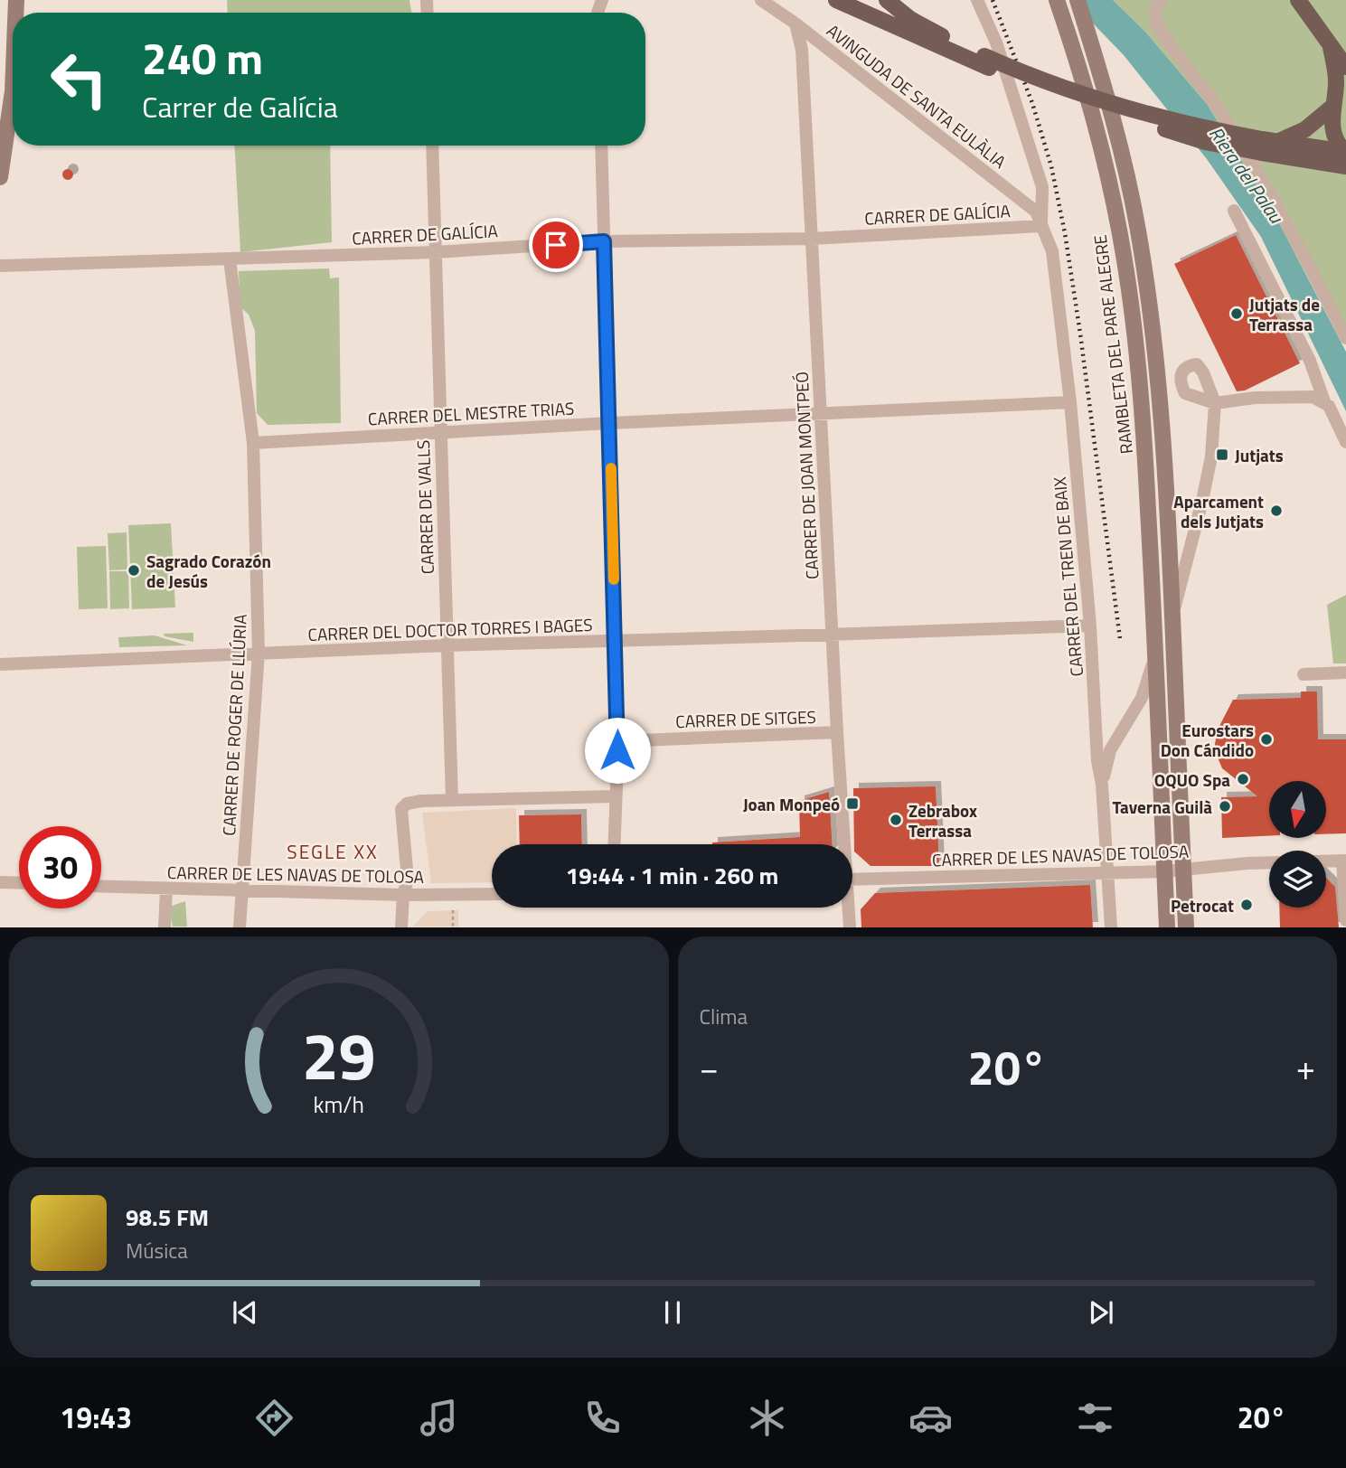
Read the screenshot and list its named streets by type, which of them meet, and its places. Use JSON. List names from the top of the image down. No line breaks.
{"streets":{"main road":["RAMBLETA DEL PARE ALEGRE"],"street":["AVINGUDA DE SANTA EULÀLIA","CARRER DE GALÍCIA","CARRER DEL MESTRE TRIAS","CARRER DE JOAN MONTPEÓ","CARRER DE VALLS","CARRER DEL TREN DE BAIX","CARRER DEL DOCTOR TORRES I BAGES","CARRER DE SITGES","CARRER DE ROGER DE LLÚRIA","CARRER DE LES NAVAS DE TOLOSA"]},"crossings":[["AVINGUDA DE SANTA EULÀLIA","CARRER DE GALÍCIA"],["AVINGUDA DE SANTA EULÀLIA","CARRER DE JOAN MONTPEÓ"],["AVINGUDA DE SANTA EULÀLIA","CARRER DEL TREN DE BAIX"],["CARRER DE GALÍCIA","CARRER DE JOAN MONTPEÓ"],["CARRER DE GALÍCIA","CARRER DE VALLS"],["CARRER DE GALÍCIA","CARRER DEL TREN DE BAIX"],["CARRER DE GALÍCIA","CARRER DE ROGER DE LLÚRIA"],["RAMBLETA DEL PARE ALEGRE","CARRER DEL TREN DE BAIX"],["RAMBLETA DEL PARE ALEGRE","CARRER DE LES NAVAS DE TOLOSA"],["CARRER DEL MESTRE TRIAS","CARRER DE JOAN MONTPEÓ"],["CARRER DEL MESTRE TRIAS","CARRER DE VALLS"],["CARRER DEL MESTRE TRIAS","CARRER DEL TREN DE BAIX"],["CARRER DEL MESTRE TRIAS","CARRER DE ROGER DE LLÚRIA"],["CARRER DE JOAN MONTPEÓ","CARRER DEL DOCTOR TORRES I BAGES"],["CARRER DE JOAN MONTPEÓ","CARRER DE SITGES"],["CARRER DE VALLS","CARRER DEL DOCTOR TORRES I BAGES"],["CARRER DEL TREN DE BAIX","CARRER DEL DOCTOR TORRES I BAGES"],["CARRER DEL TREN DE BAIX","CARRER DE LES NAVAS DE TOLOSA"],["CARRER DEL DOCTOR TORRES I BAGES","CARRER DE ROGER DE LLÚRIA"],["CARRER DE ROGER DE LLÚRIA","CARRER DE LES NAVAS DE TOLOSA"]],"districts":["SEGLE XX"],"water":["Riera del Palau"],"places":{"other":["Jutjats de Terrassa","Aparcament dels Jutjats","Sagrado Corazón de Jesús","Eurostars Don Cándido","OQUO Spa","Taverna Guilà","Zebrabox Terrassa","Petrocat"],"transit":["Jutjats","Joan Monpeó"]},"north":"bottom","page":{"turn":["240 m","Carrer de Galícia"],"limit":"30","trip":"19:44 · 1 min · 260 m","tile":"Clima","heat":["−","20°","+"],"song":["98.5 FM","Música"],"tabs":["19:43","20°"],"gauge":["29","km/h"]}}
